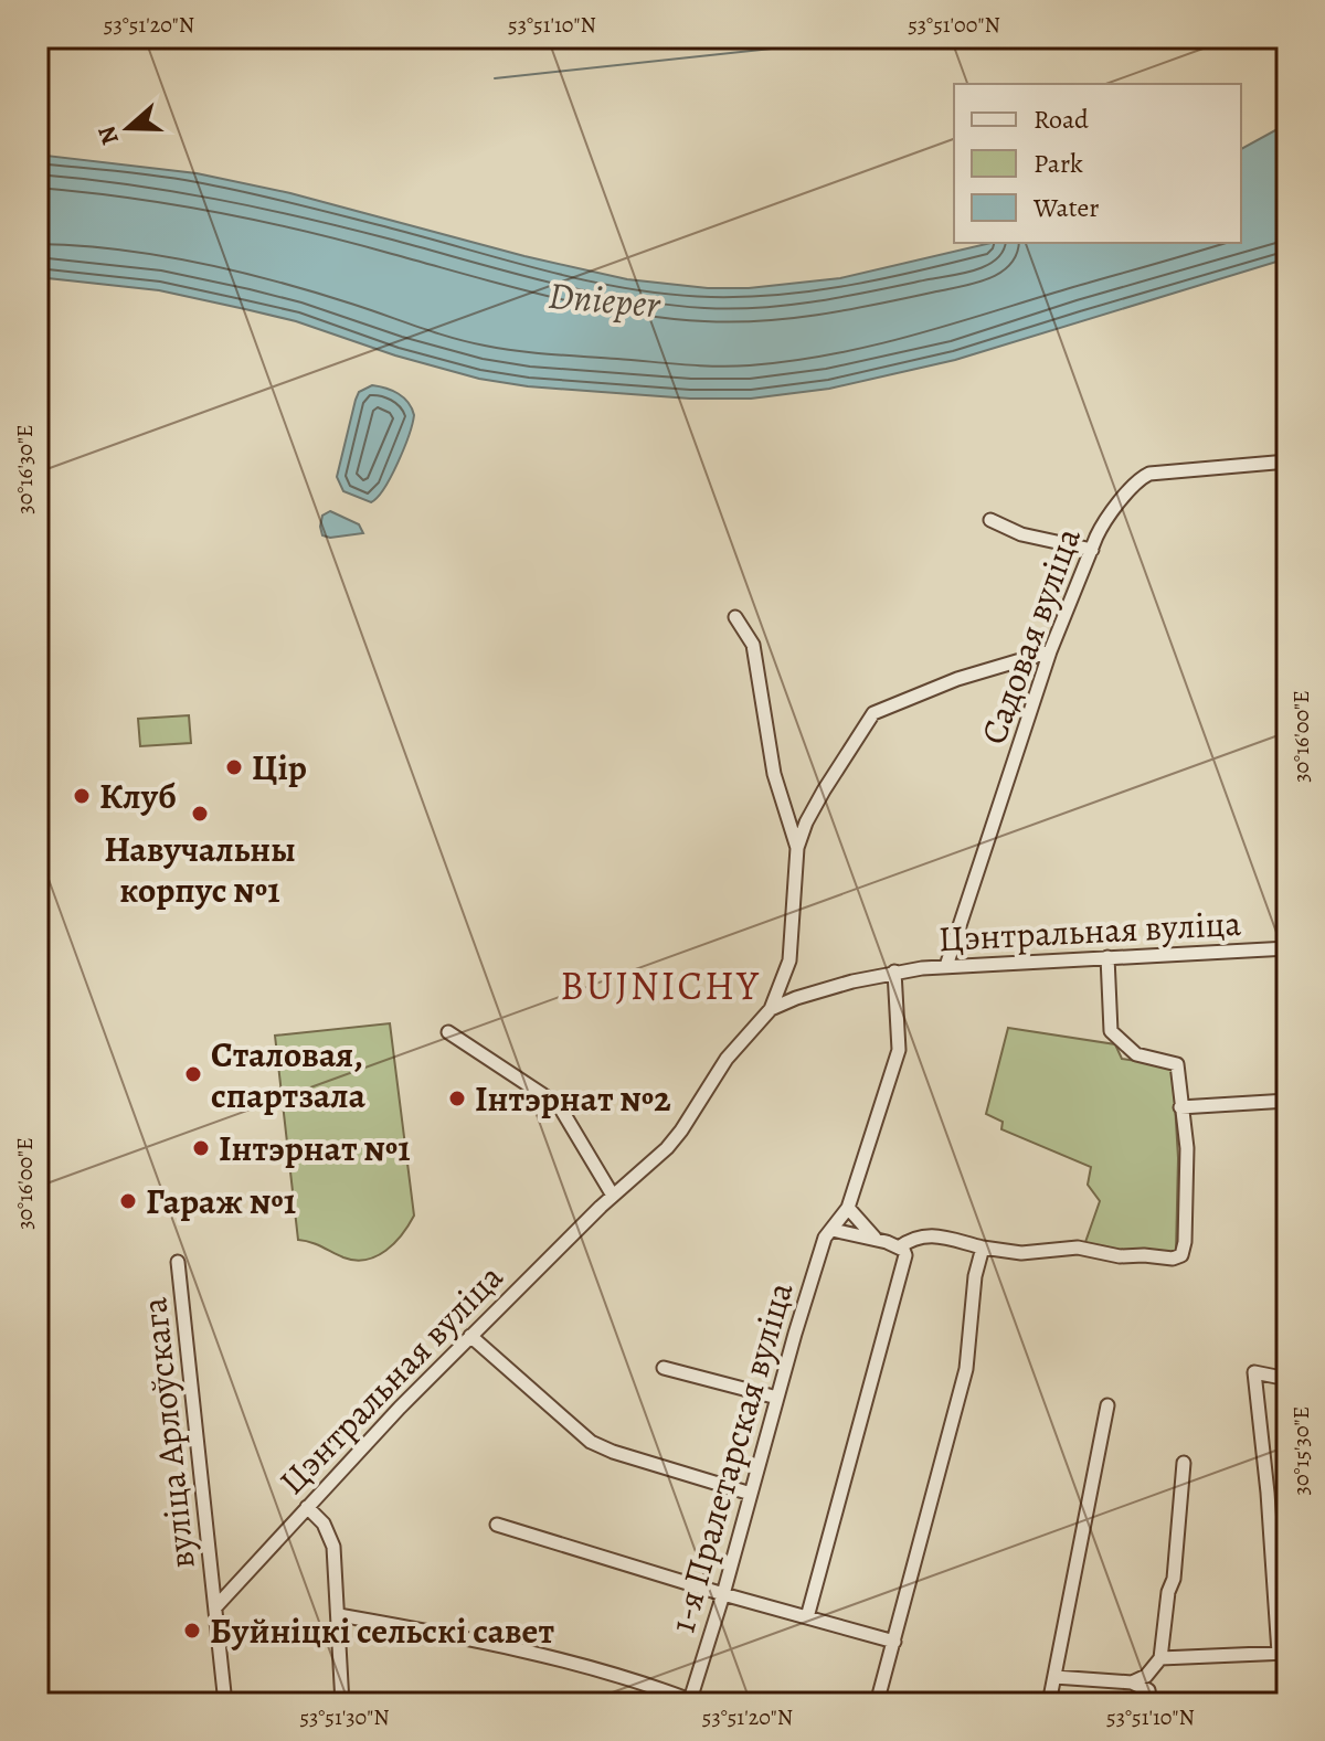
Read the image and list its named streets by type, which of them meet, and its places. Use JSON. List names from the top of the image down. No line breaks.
{"streets":{"street":["Садовая вуліца","Цэнтральная вуліца","вуліца Арлоўскага","1-я Пралетарская вуліца"]},"crossings":[["Садовая вуліца","Цэнтральная вуліца"],["Цэнтральная вуліца","вуліца Арлоўскага"],["Цэнтральная вуліца","1-я Пралетарская вуліца"]],"districts":["BUJNICHY"],"water":["Dnieper"],"places":["Цір","Клуб","Навучальны корпус №1","Сталовая, спартзала","Інтэрнат №2","Інтэрнат №1","Гараж №1","Буйніцкі сельскі савет"],"legend":["Road","Park","Water"],"north":"left","coordinates":["53°51'20\"N","53°51'10\"N","53°51'00\"N","30°16'30\"E","30°16'00\"E","30°15'30\"E","53°51'30\"N"]}
